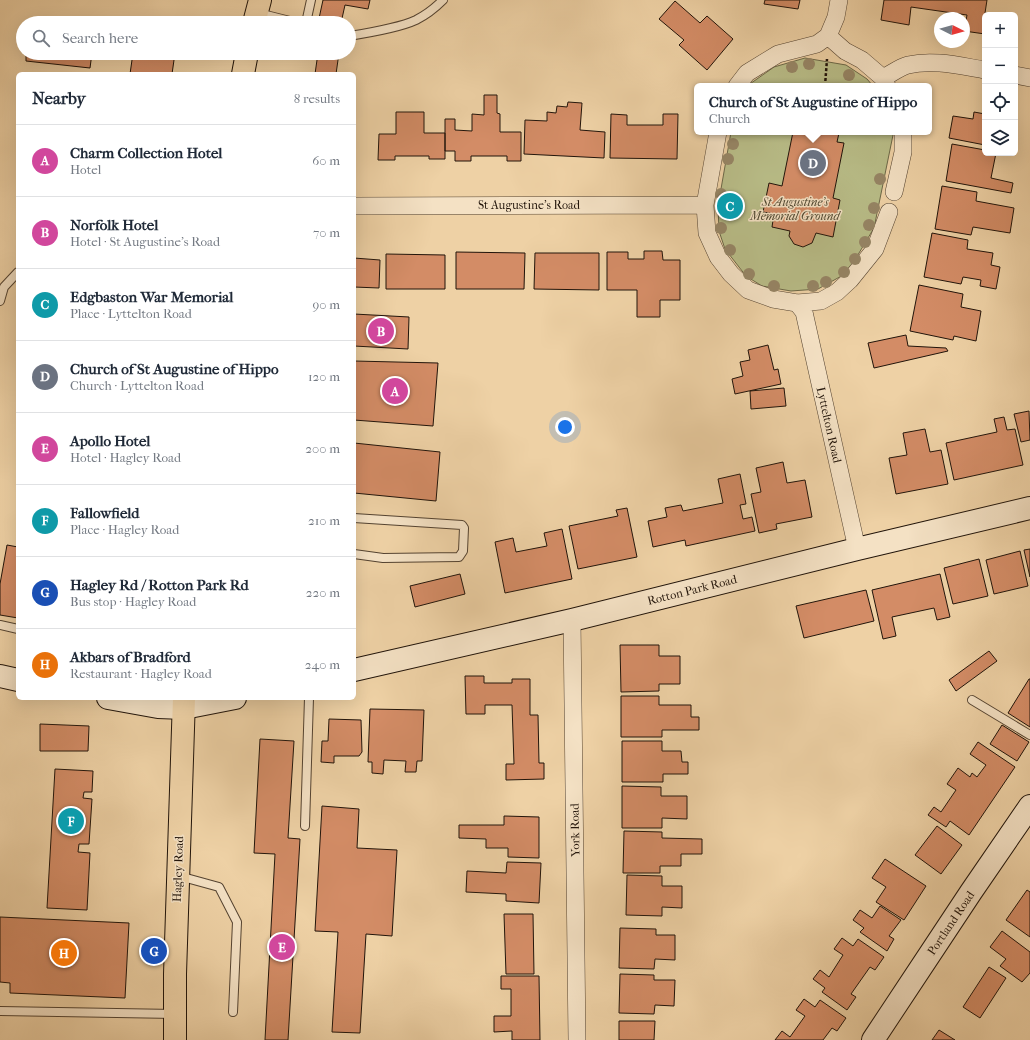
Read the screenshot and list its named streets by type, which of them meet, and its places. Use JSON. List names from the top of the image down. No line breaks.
{"streets":{"highway":["Hagley Road"],"main road":["Rotton Park Road","Portland Road"],"street":["St Augustine's Road","Lyttelton Road","York Road"]},"crossings":[["Lyttelton Road","Rotton Park Road"],["Rotton Park Road","York Road"]],"parks":["St Augustine's Memorial Ground"],"north":"right","page":{"map_buttons":["+","−"],"search":"Search here","heading":["Nearby","8 results"],"popup":["Church of St Augustine of Hippo","Church"],"list":[{"mark":"A","name":"Charm Collection Hotel","note":"Hotel","value":"60 m"},{"mark":"B","name":"Norfolk Hotel","note":"Hotel · St Augustine's Road","value":"70 m"},{"mark":"C","name":"Edgbaston War Memorial","note":"Place · Lyttelton Road","value":"90 m"},{"mark":"D","name":"Church of St Augustine of Hippo","note":"Church · Lyttelton Road","value":"120 m"},{"mark":"E","name":"Apollo Hotel","note":"Hotel · Hagley Road","value":"200 m"},{"mark":"F","name":"Fallowfield","note":"Place · Hagley Road","value":"210 m"},{"mark":"G","name":"Hagley Rd / Rotton Park Rd","note":"Bus stop · Hagley Road","value":"220 m"},{"mark":"H","name":"Akbars of Bradford","note":"Restaurant · Hagley Road","value":"240 m"}],"pins":["D","C","B","A","F","E","G","H"]}}
